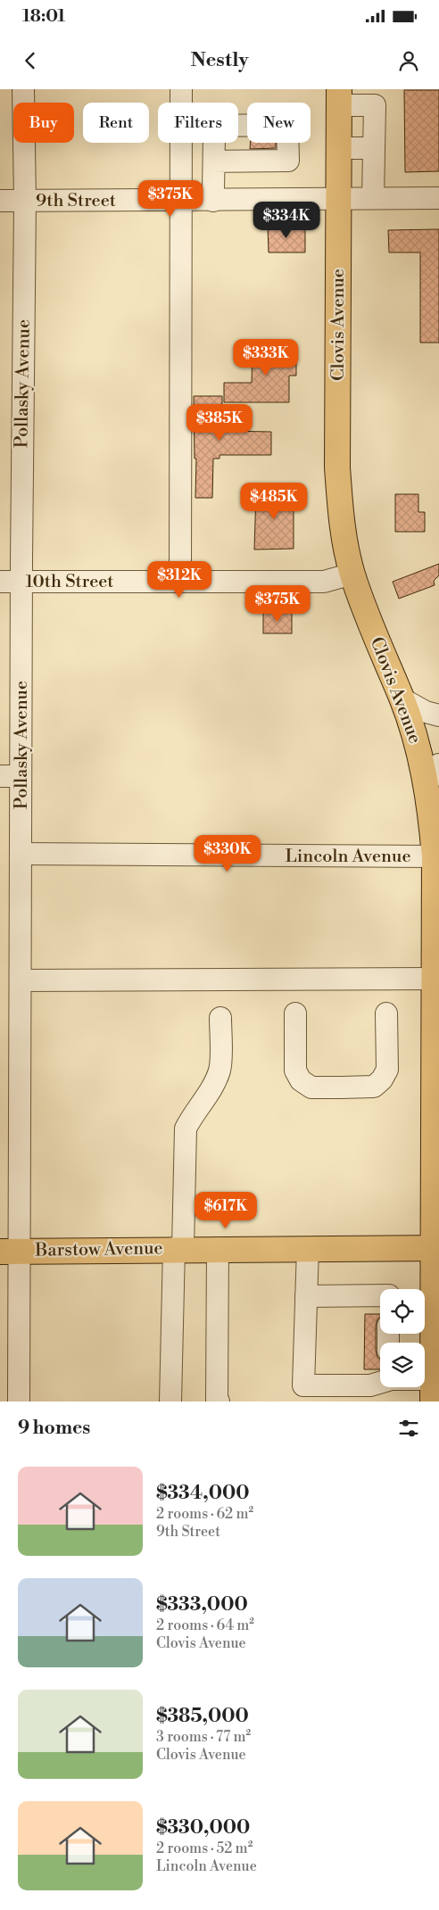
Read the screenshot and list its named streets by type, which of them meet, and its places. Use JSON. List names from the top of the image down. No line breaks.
{"streets":{"main road":["Clovis Avenue","Barstow Avenue"],"street":["9th Street","Pollasky Avenue","10th Street","Lincoln Avenue"]},"crossings":[["9th Street","Clovis Avenue"],["9th Street","Pollasky Avenue"],["Clovis Avenue","10th Street"],["Clovis Avenue","Lincoln Avenue"],["Clovis Avenue","Barstow Avenue"],["Pollasky Avenue","10th Street"],["Pollasky Avenue","Lincoln Avenue"],["Pollasky Avenue","Barstow Avenue"]],"page":{"status":"18:01","header":"Nestly","chip":["Buy","Rent","Filters","New"],"price":["$375K","$334K","$333K","$385K","$485K","$312K","$375K","$330K","$617K"],"heading":"9 homes","list":[{"name":"$334,000","note":"2 rooms · 62 m² · 9th Street"},{"name":"$333,000","note":"2 rooms · 64 m² · Clovis Avenue"},{"name":"$385,000","note":"3 rooms · 77 m² · Clovis Avenue"},{"name":"$330,000","note":"2 rooms · 52 m² · Lincoln Avenue"}]}}
